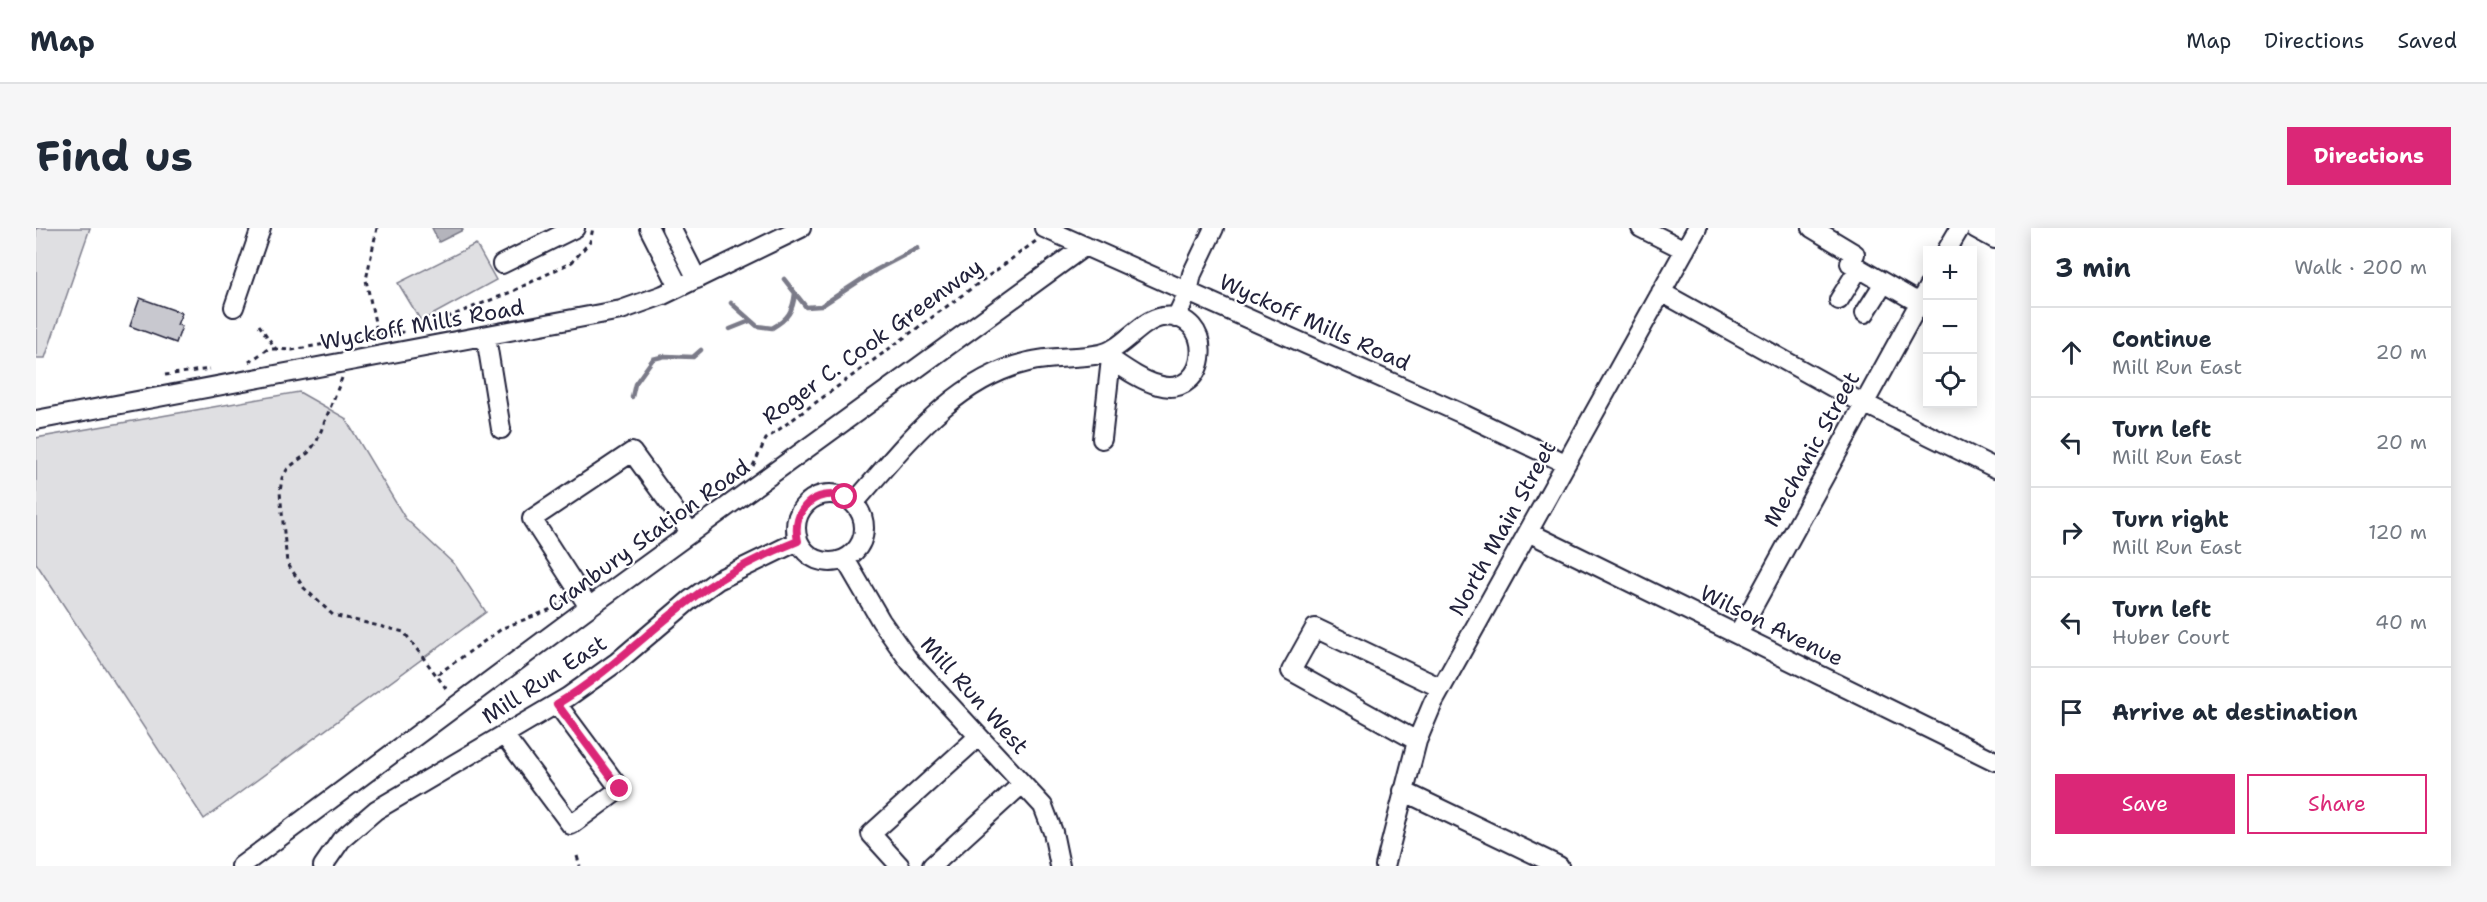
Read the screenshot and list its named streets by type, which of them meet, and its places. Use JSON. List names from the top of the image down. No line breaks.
{"streets":{"street":["Wyckoff Mills Road","Mechanic Street","North Main Street","Cranbury Station Road","Wilson Avenue","Mill Run East","Mill Run West"],"path":["Roger C. Cook Greenway"]},"crossings":[["Wyckoff Mills Road","Roger C. Cook Greenway"],["Wyckoff Mills Road","North Main Street"],["Wyckoff Mills Road","Cranbury Station Road"],["Mechanic Street","Wilson Avenue"],["North Main Street","Wilson Avenue"],["Mill Run East","Mill Run West"]],"page":{"header":"Map","nav":["Map","Directions","Saved"],"buttons":["Directions",["Save","Share"]],"title":"Find us","heading":["3 min","Walk · 200 m"],"map_buttons":["+","−"],"list":[["Continue","Mill Run East","20 m"],["Turn left","Mill Run East","20 m"],["Turn right","Mill Run East","120 m"],["Turn left","Huber Court","40 m"],"Arrive at destination"]}}
